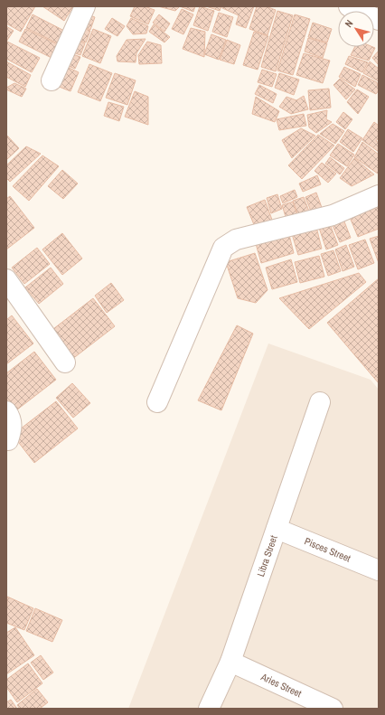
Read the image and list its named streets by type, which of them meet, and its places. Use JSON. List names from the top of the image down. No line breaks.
{"streets":{"street":["Pisces Street","Libra Street","Aries Street"]},"crossings":[["Pisces Street","Libra Street"],["Libra Street","Aries Street"]],"north":"top left"}
